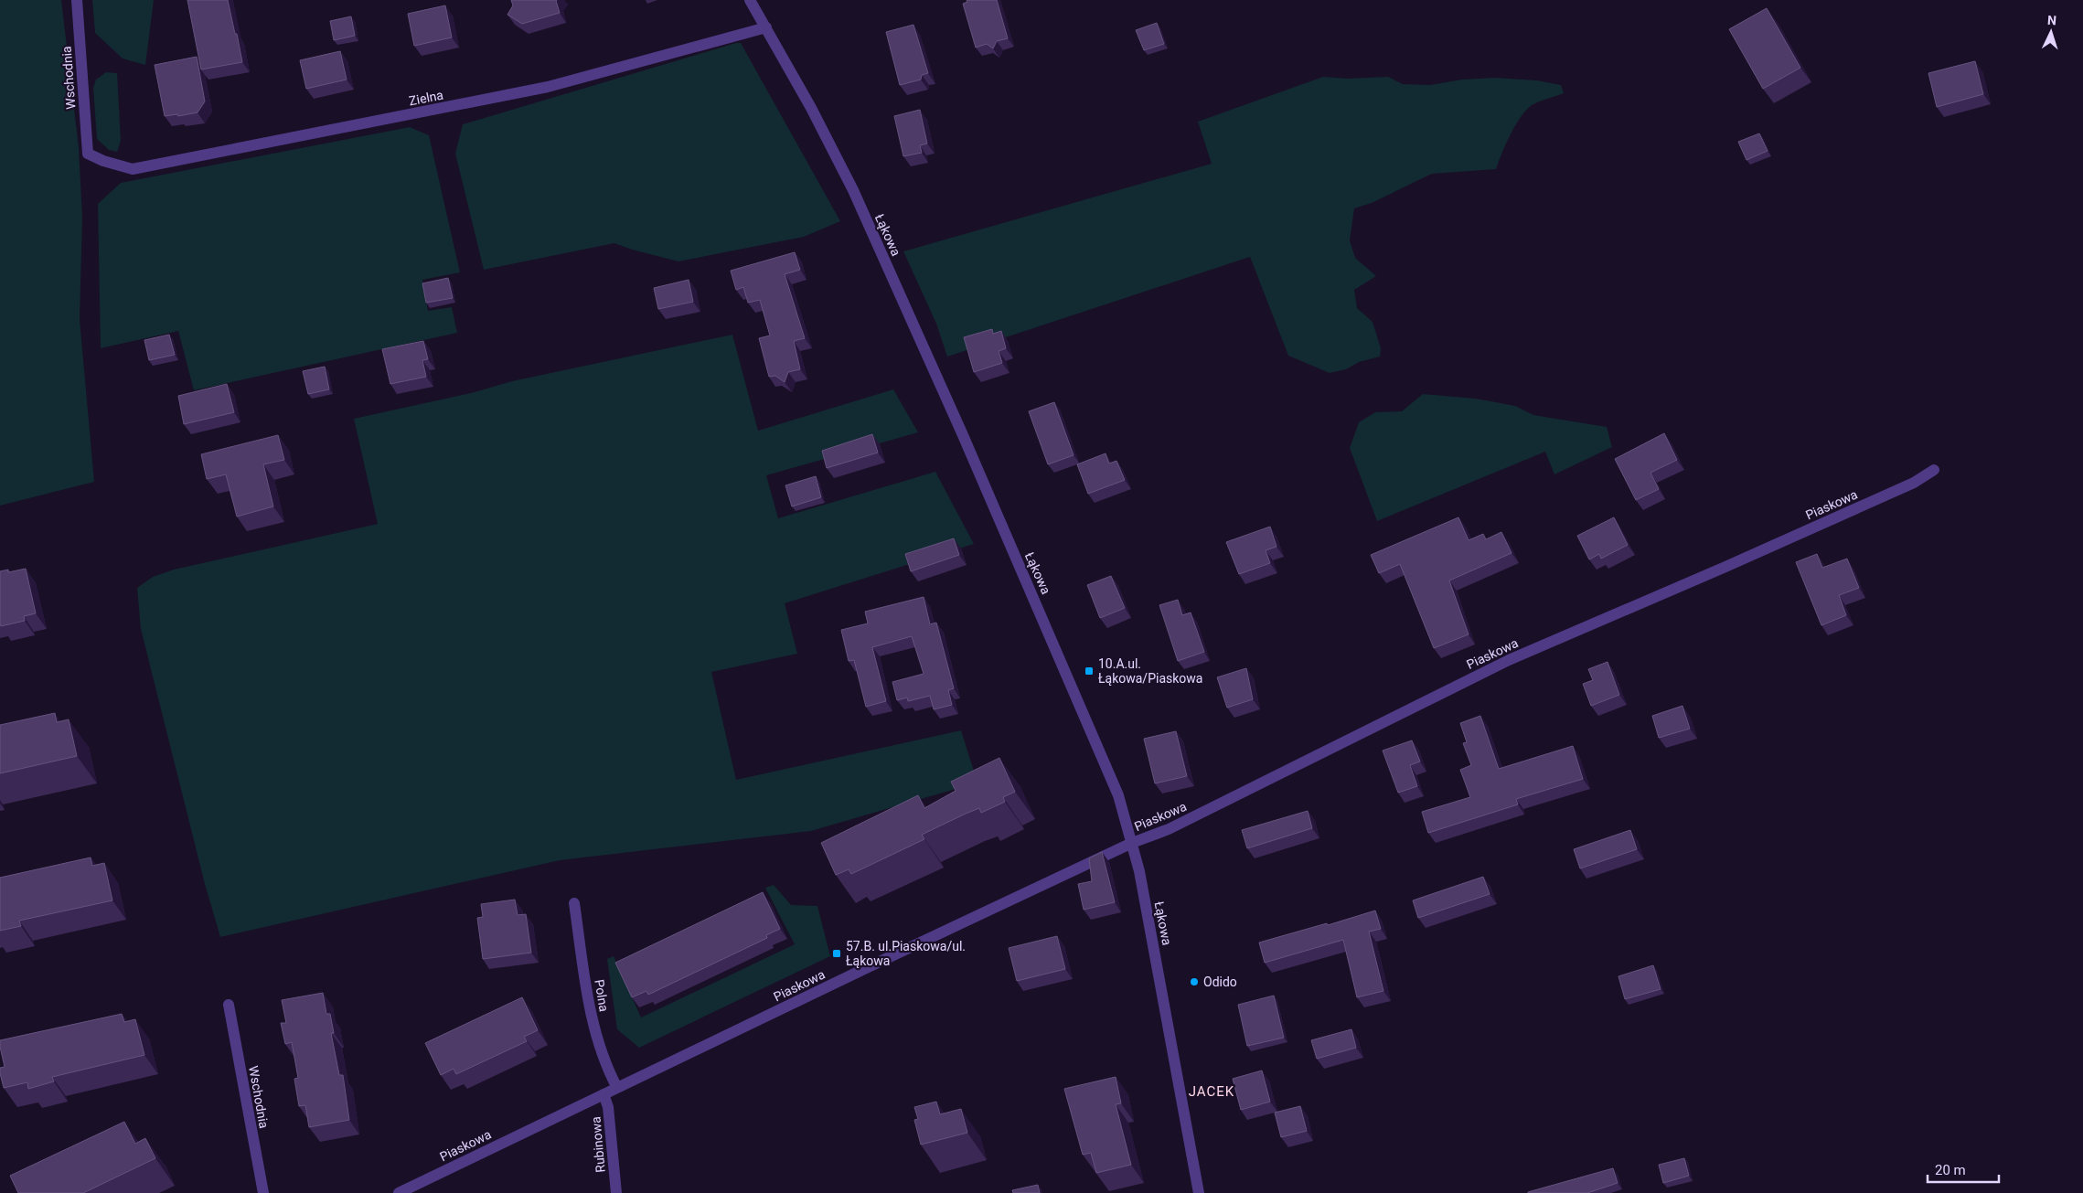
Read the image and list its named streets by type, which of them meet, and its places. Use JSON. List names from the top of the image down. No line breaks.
{"streets":{"street":["Wschodnia","Zielna","Łąkowa","Piaskowa","Polna","Rubinowa"]},"crossings":[["Wschodnia","Zielna"],["Zielna","Łąkowa"],["Łąkowa","Piaskowa"],["Piaskowa","Polna"],["Piaskowa","Rubinowa"]],"districts":["JACEK"],"places":{"transit":["10.A.ul. Łąkowa/Piaskowa","57.B. ul.Piaskowa/ul. Łąkowa"],"other":["Odido"]},"scale_bar":"20 m","north":"top"}
